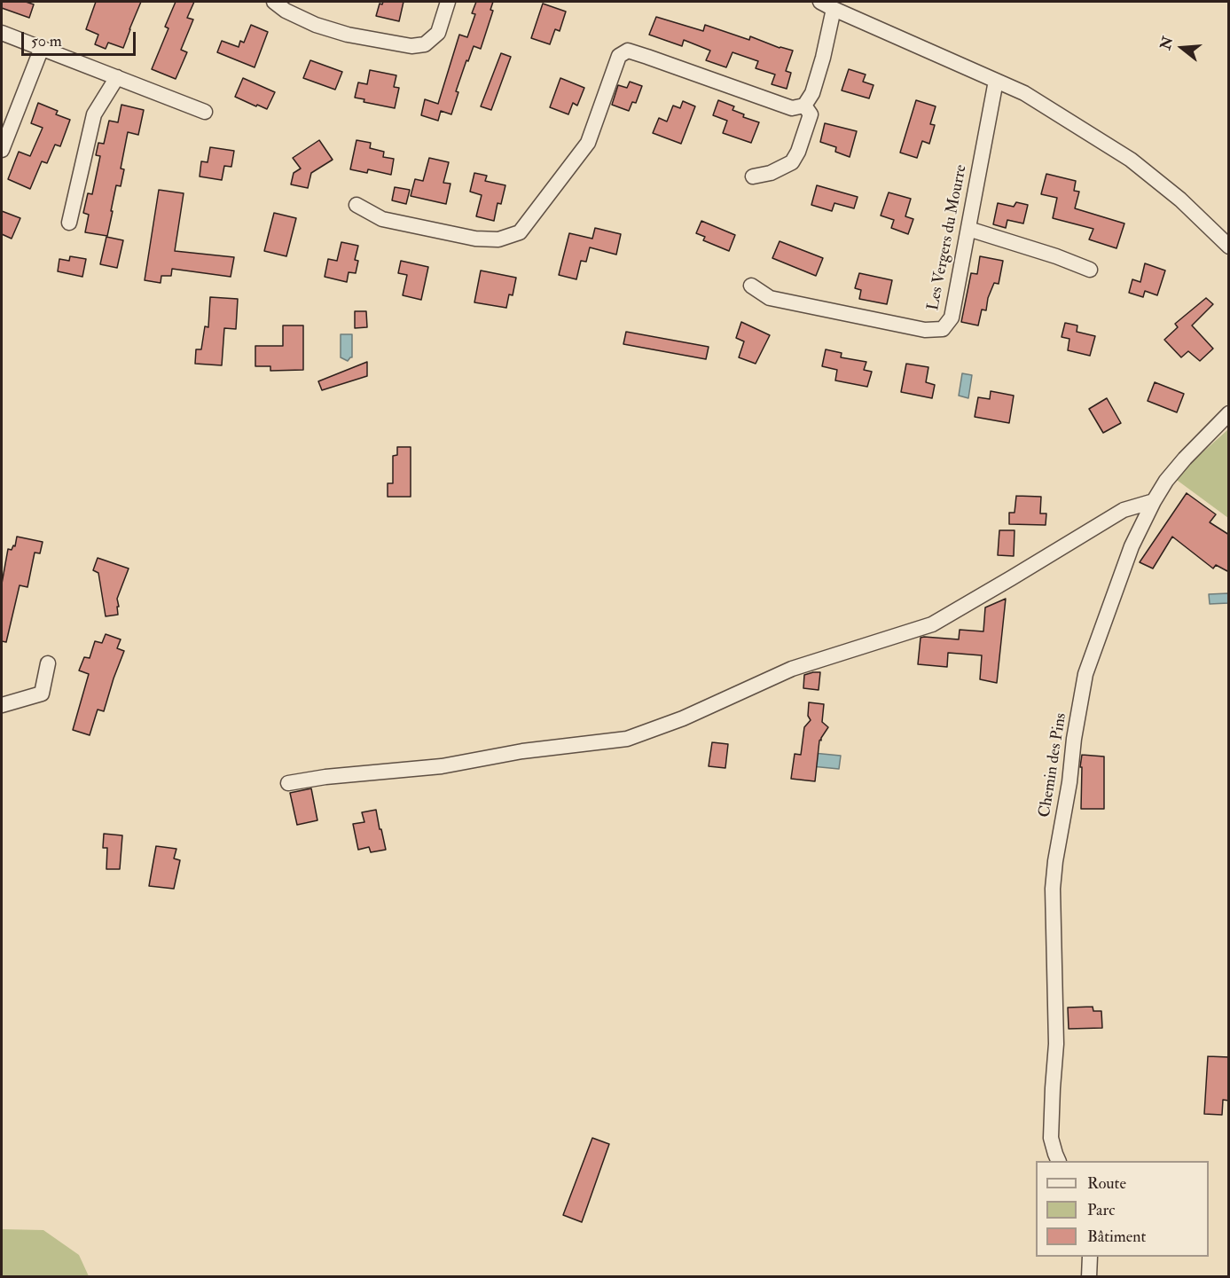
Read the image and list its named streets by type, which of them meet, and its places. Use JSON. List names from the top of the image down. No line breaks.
{"streets":{"street":["Les Vergers du Mourre","Chemin des Pins"]},"legend":["Route","Parc","Bâtiment"],"scale_bar":"50 m","north":"left"}
